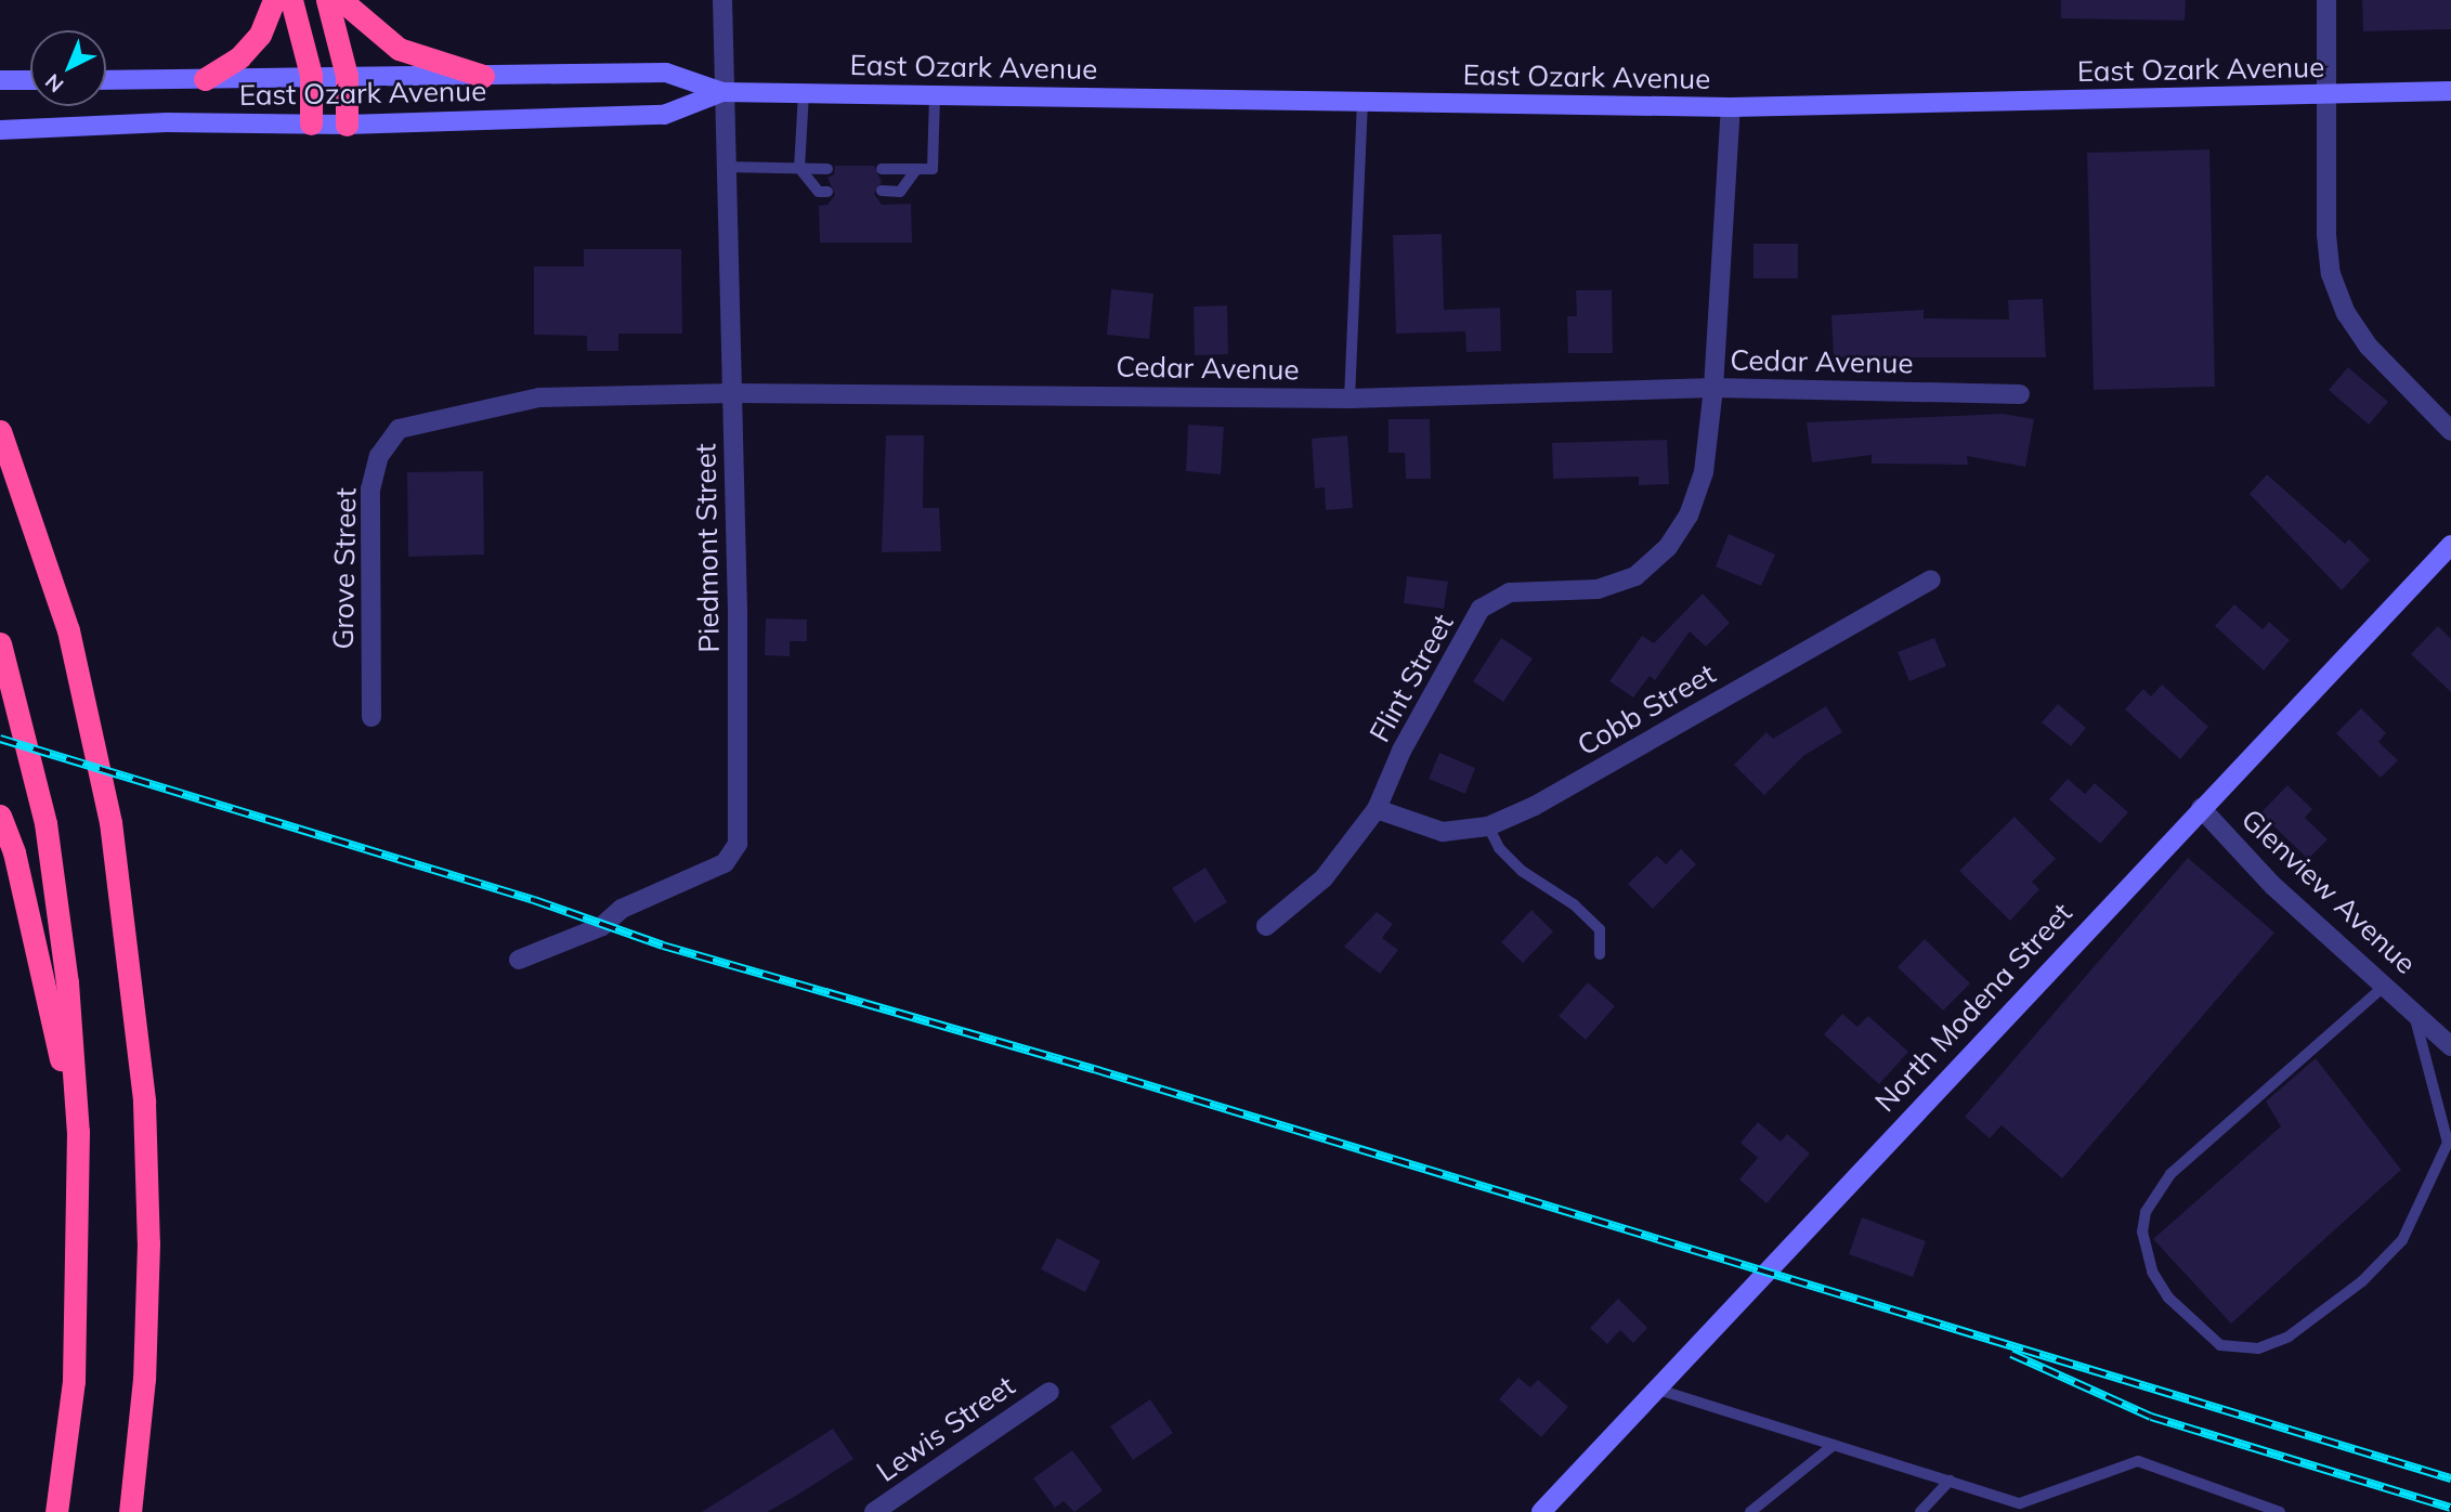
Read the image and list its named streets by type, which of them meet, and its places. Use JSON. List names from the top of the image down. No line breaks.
{"streets":{"main road":["East Ozark Avenue","North Modena Street"],"street":["Cedar Avenue","Piedmont Street","Grove Street","Flint Street","Cobb Street","Glenview Avenue","Lewis Street"]},"crossings":[["East Ozark Avenue","Piedmont Street"],["East Ozark Avenue","Flint Street"],["Cedar Avenue","Piedmont Street"],["Cedar Avenue","Grove Street"],["Cedar Avenue","Flint Street"],["Flint Street","Cobb Street"],["Glenview Avenue","North Modena Street"]],"north":"bottom left"}
